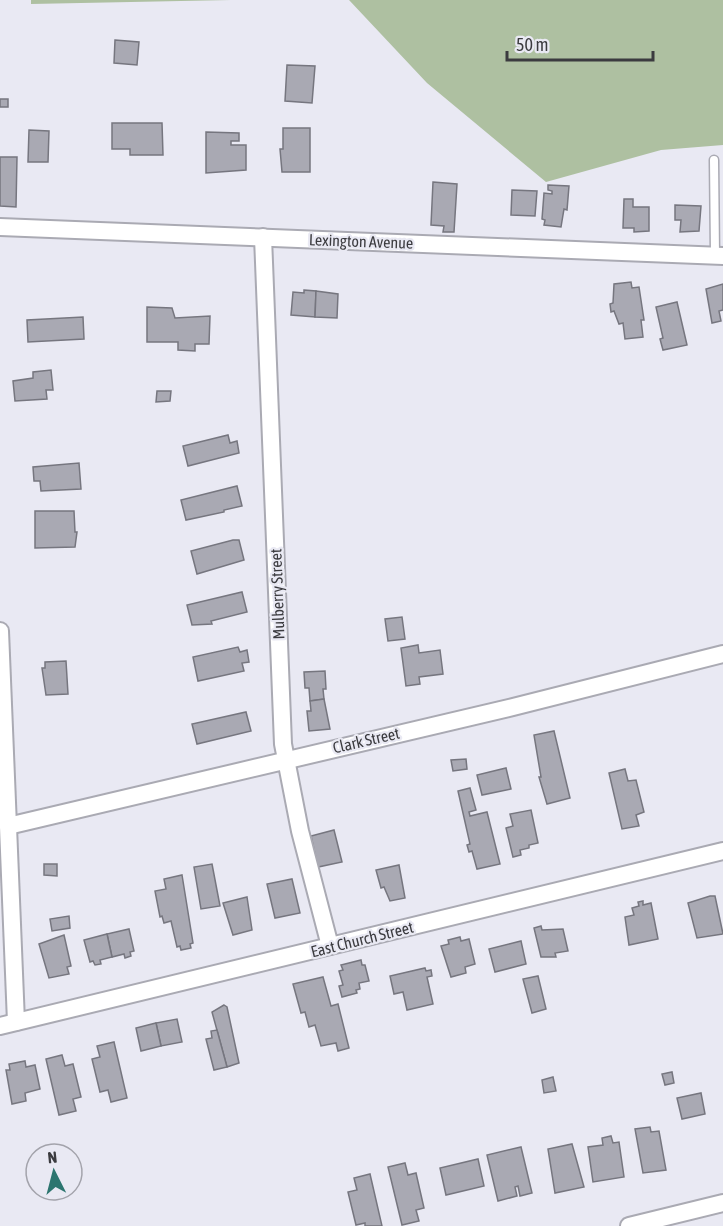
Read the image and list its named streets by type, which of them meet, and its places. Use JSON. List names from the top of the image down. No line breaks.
{"streets":{"street":["Lexington Avenue","Mulberry Street","Clark Street","East Church Street"]},"crossings":[["Lexington Avenue","Mulberry Street"],["Mulberry Street","Clark Street"],["Mulberry Street","East Church Street"]],"scale_bar":"50 m","north":"top"}
